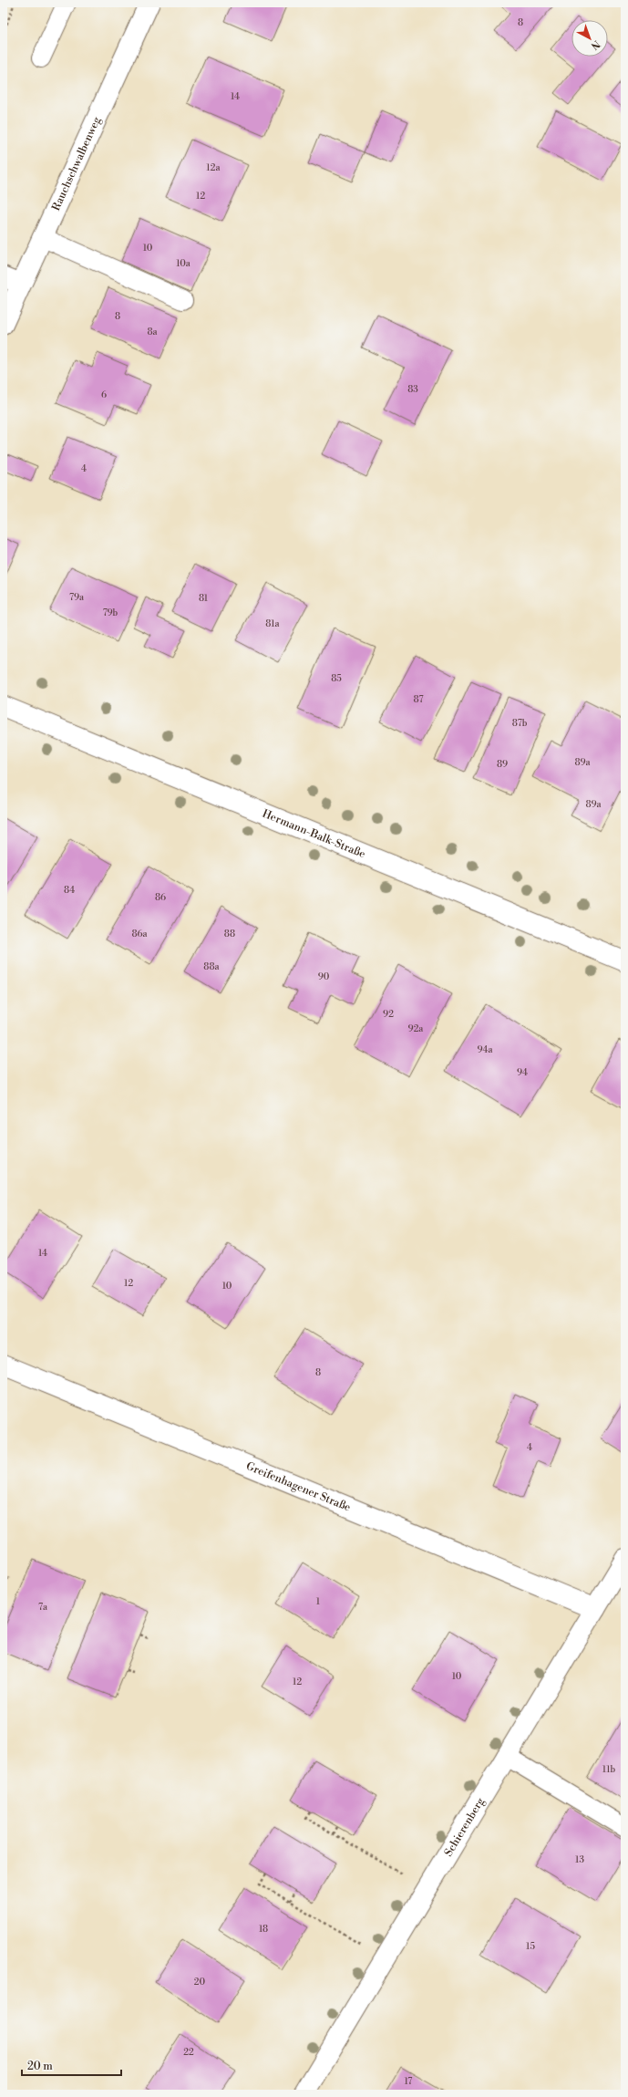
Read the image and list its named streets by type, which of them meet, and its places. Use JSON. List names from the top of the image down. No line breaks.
{"streets":{"street":["Rauchschwalbenweg","Hermann-Balk-Straße","Greifenhagener Straße","Schierenberg"]},"crossings":[["Greifenhagener Straße","Schierenberg"]],"house_numbers":["8","14","12a","12","10","10a","8","8a","83","6","4","79a","81","79b","81a","85","87","87b","89a","89","89a","84","86","86a","88","88a","90","92","92a","94a","94","14","12","10","8","4","1","7a","10","12","11b","13","18","15","20","22","17"],"scale_bar":"20 m","north":"bottom right"}
